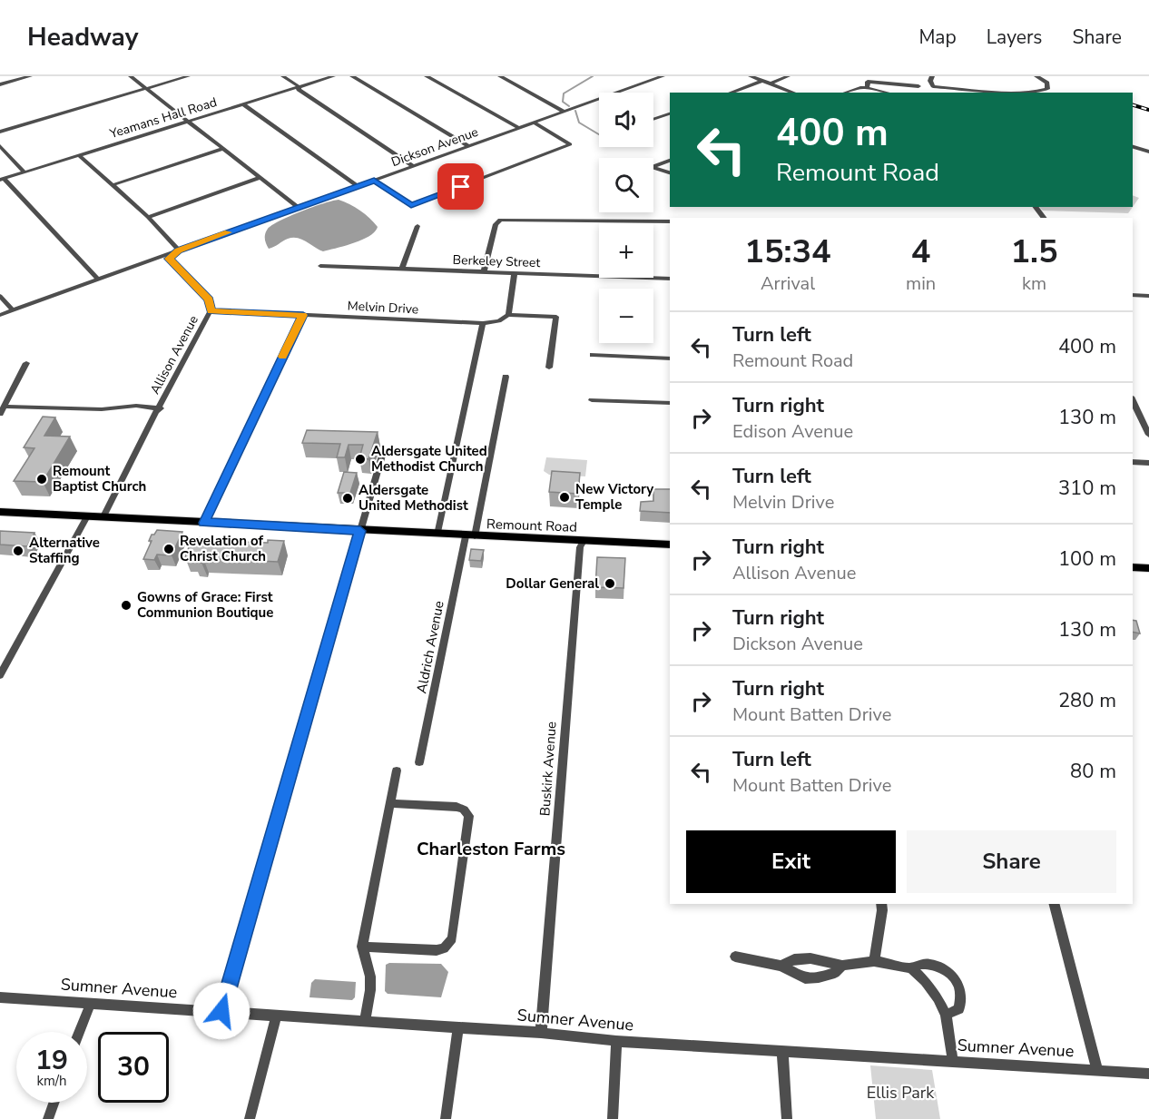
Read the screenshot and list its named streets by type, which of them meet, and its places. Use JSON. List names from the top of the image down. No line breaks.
{"streets":{"main road":["Remount Road"],"street":["Yeamans Hall Road","Dickson Avenue","Berkeley Street","Melvin Drive","Allison Avenue","Aldrich Avenue","Buskirk Avenue","Sumner Avenue"]},"crossings":[["Dickson Avenue","Allison Avenue"],["Melvin Drive","Allison Avenue"],["Allison Avenue","Remount Road"],["Remount Road","Aldrich Avenue"],["Remount Road","Buskirk Avenue"],["Buskirk Avenue","Sumner Avenue"]],"districts":["Charleston Farms"],"parks":["Ellis Park"],"places":["Aldersgate United Methodist Church","Remount Baptist Church","New Victory Temple","Aldersgate United Methodist","Revelation of Christ Church","Alternative Staffing","Dollar General","Gowns of Grace: First Communion Boutique"],"page":{"header":"Headway","nav":["Map","Layers","Share"],"map_buttons":["+","−"],"turn":["400 m","Remount Road"],"eta":["15:34","Arrival","4","min","1.5","km"],"list":[{"name":"Turn left","note":"Remount Road","value":"400 m"},{"name":"Turn right","note":"Edison Avenue","value":"130 m"},{"name":"Turn left","note":"Melvin Drive","value":"310 m"},{"name":"Turn right","note":"Allison Avenue","value":"100 m"},{"name":"Turn right","note":"Dickson Avenue","value":"130 m"},{"name":"Turn right","note":"Mount Batten Drive","value":"280 m"},{"name":"Turn left","note":"Mount Batten Drive","value":"80 m"}],"buttons":["Exit","Share"],"speed":"19 km/h","limit":"30"}}
